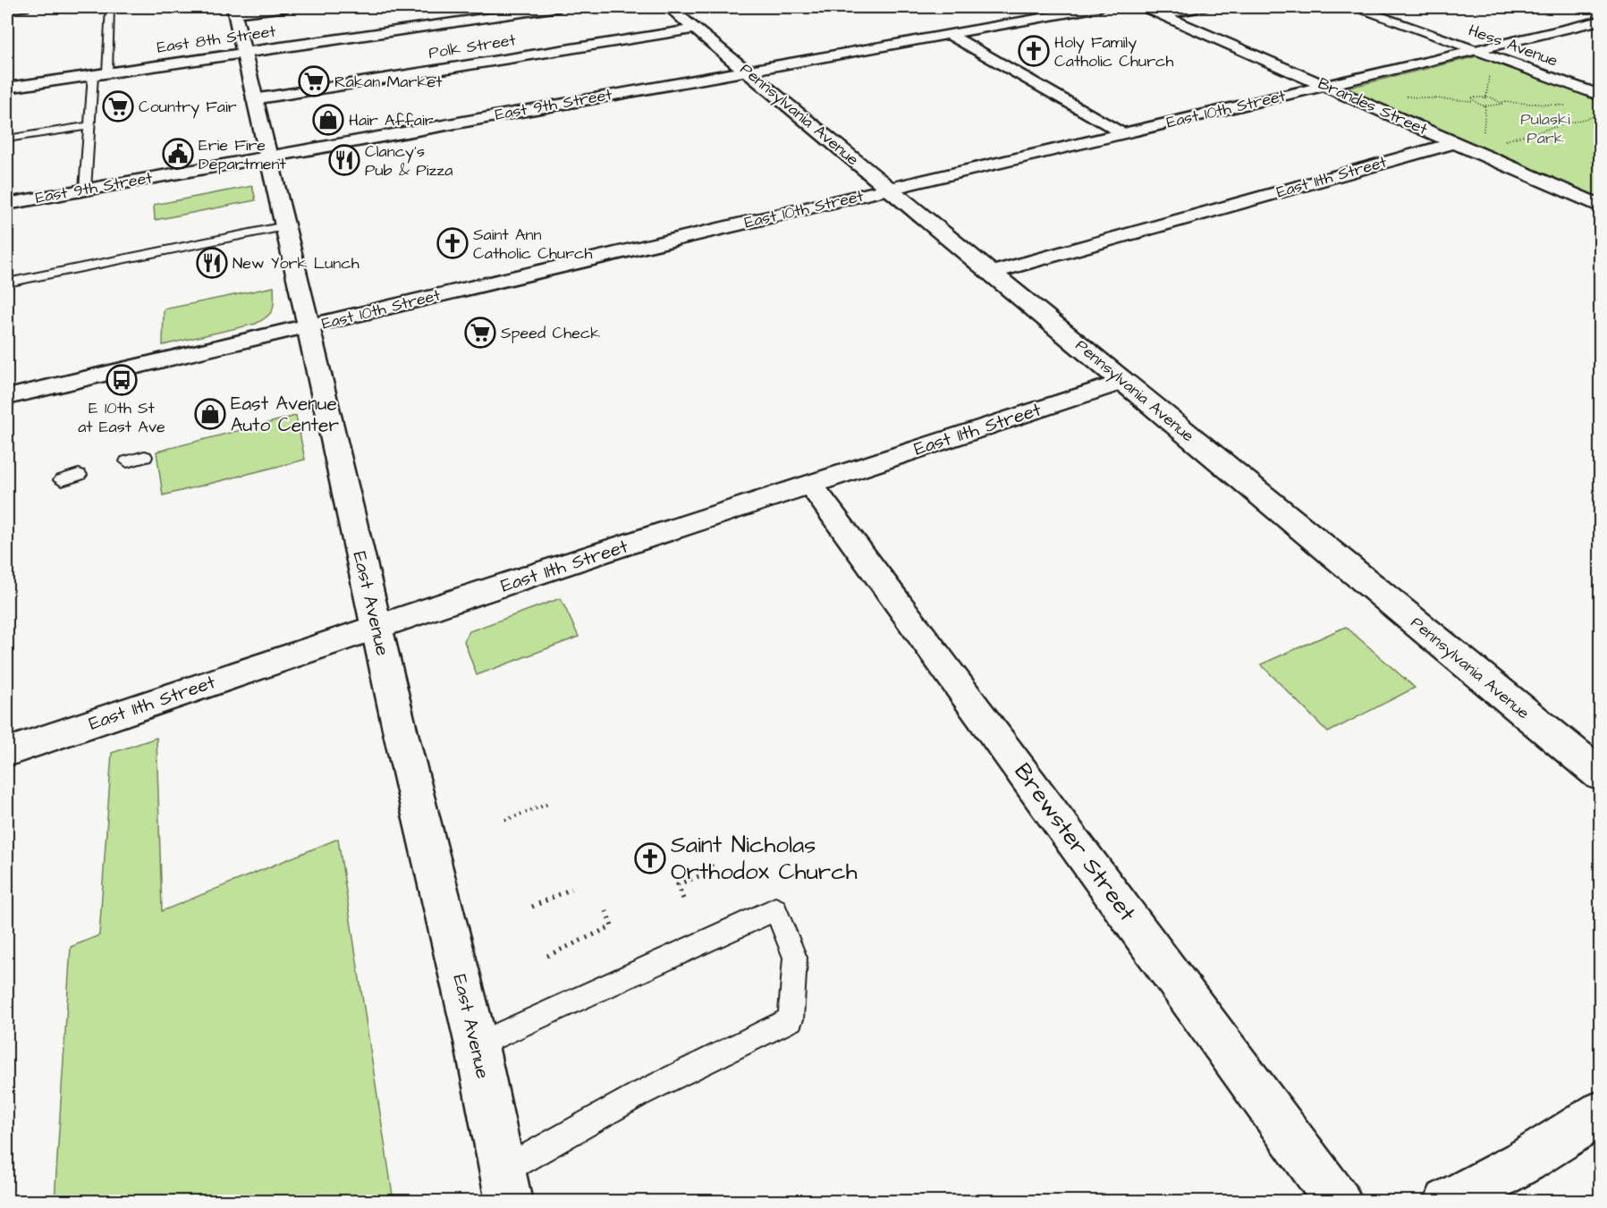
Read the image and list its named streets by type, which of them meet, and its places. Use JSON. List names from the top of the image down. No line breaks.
{"streets":{"street":["East 8th Street","Hess Avenue","Polk Street","East 9th Street","Brandes Street","East 10th Street","Pennsylvania Avenue","East 11th Street","East Avenue","Brewster Street"]},"crossings":[["East 8th Street","East Avenue"],["Hess Avenue","East 10th Street"],["Polk Street","Pennsylvania Avenue"],["Polk Street","East Avenue"],["East 9th Street","Pennsylvania Avenue"],["East 9th Street","East Avenue"],["Brandes Street","East 10th Street"],["Brandes Street","East 11th Street"],["East 10th Street","Pennsylvania Avenue"],["East 10th Street","East Avenue"],["Pennsylvania Avenue","East 11th Street"],["East 11th Street","East Avenue"],["East 11th Street","Brewster Street"]],"parks":["Pulaski Park"],"places":{"church":["Holy Family Catholic Church","Saint Ann Catholic Church","Saint Nicholas Orthodox Church"],"supermarket":["Rakan Market","Country Fair","Speed Check"],"shop":["Hair Affair","East Avenue Auto Center"],"public building":["Erie Fire Department"],"restaurant":["Clancy's Pub & Pizza","New York Lunch"],"bus stop":["E 10th St at East Ave"]}}
